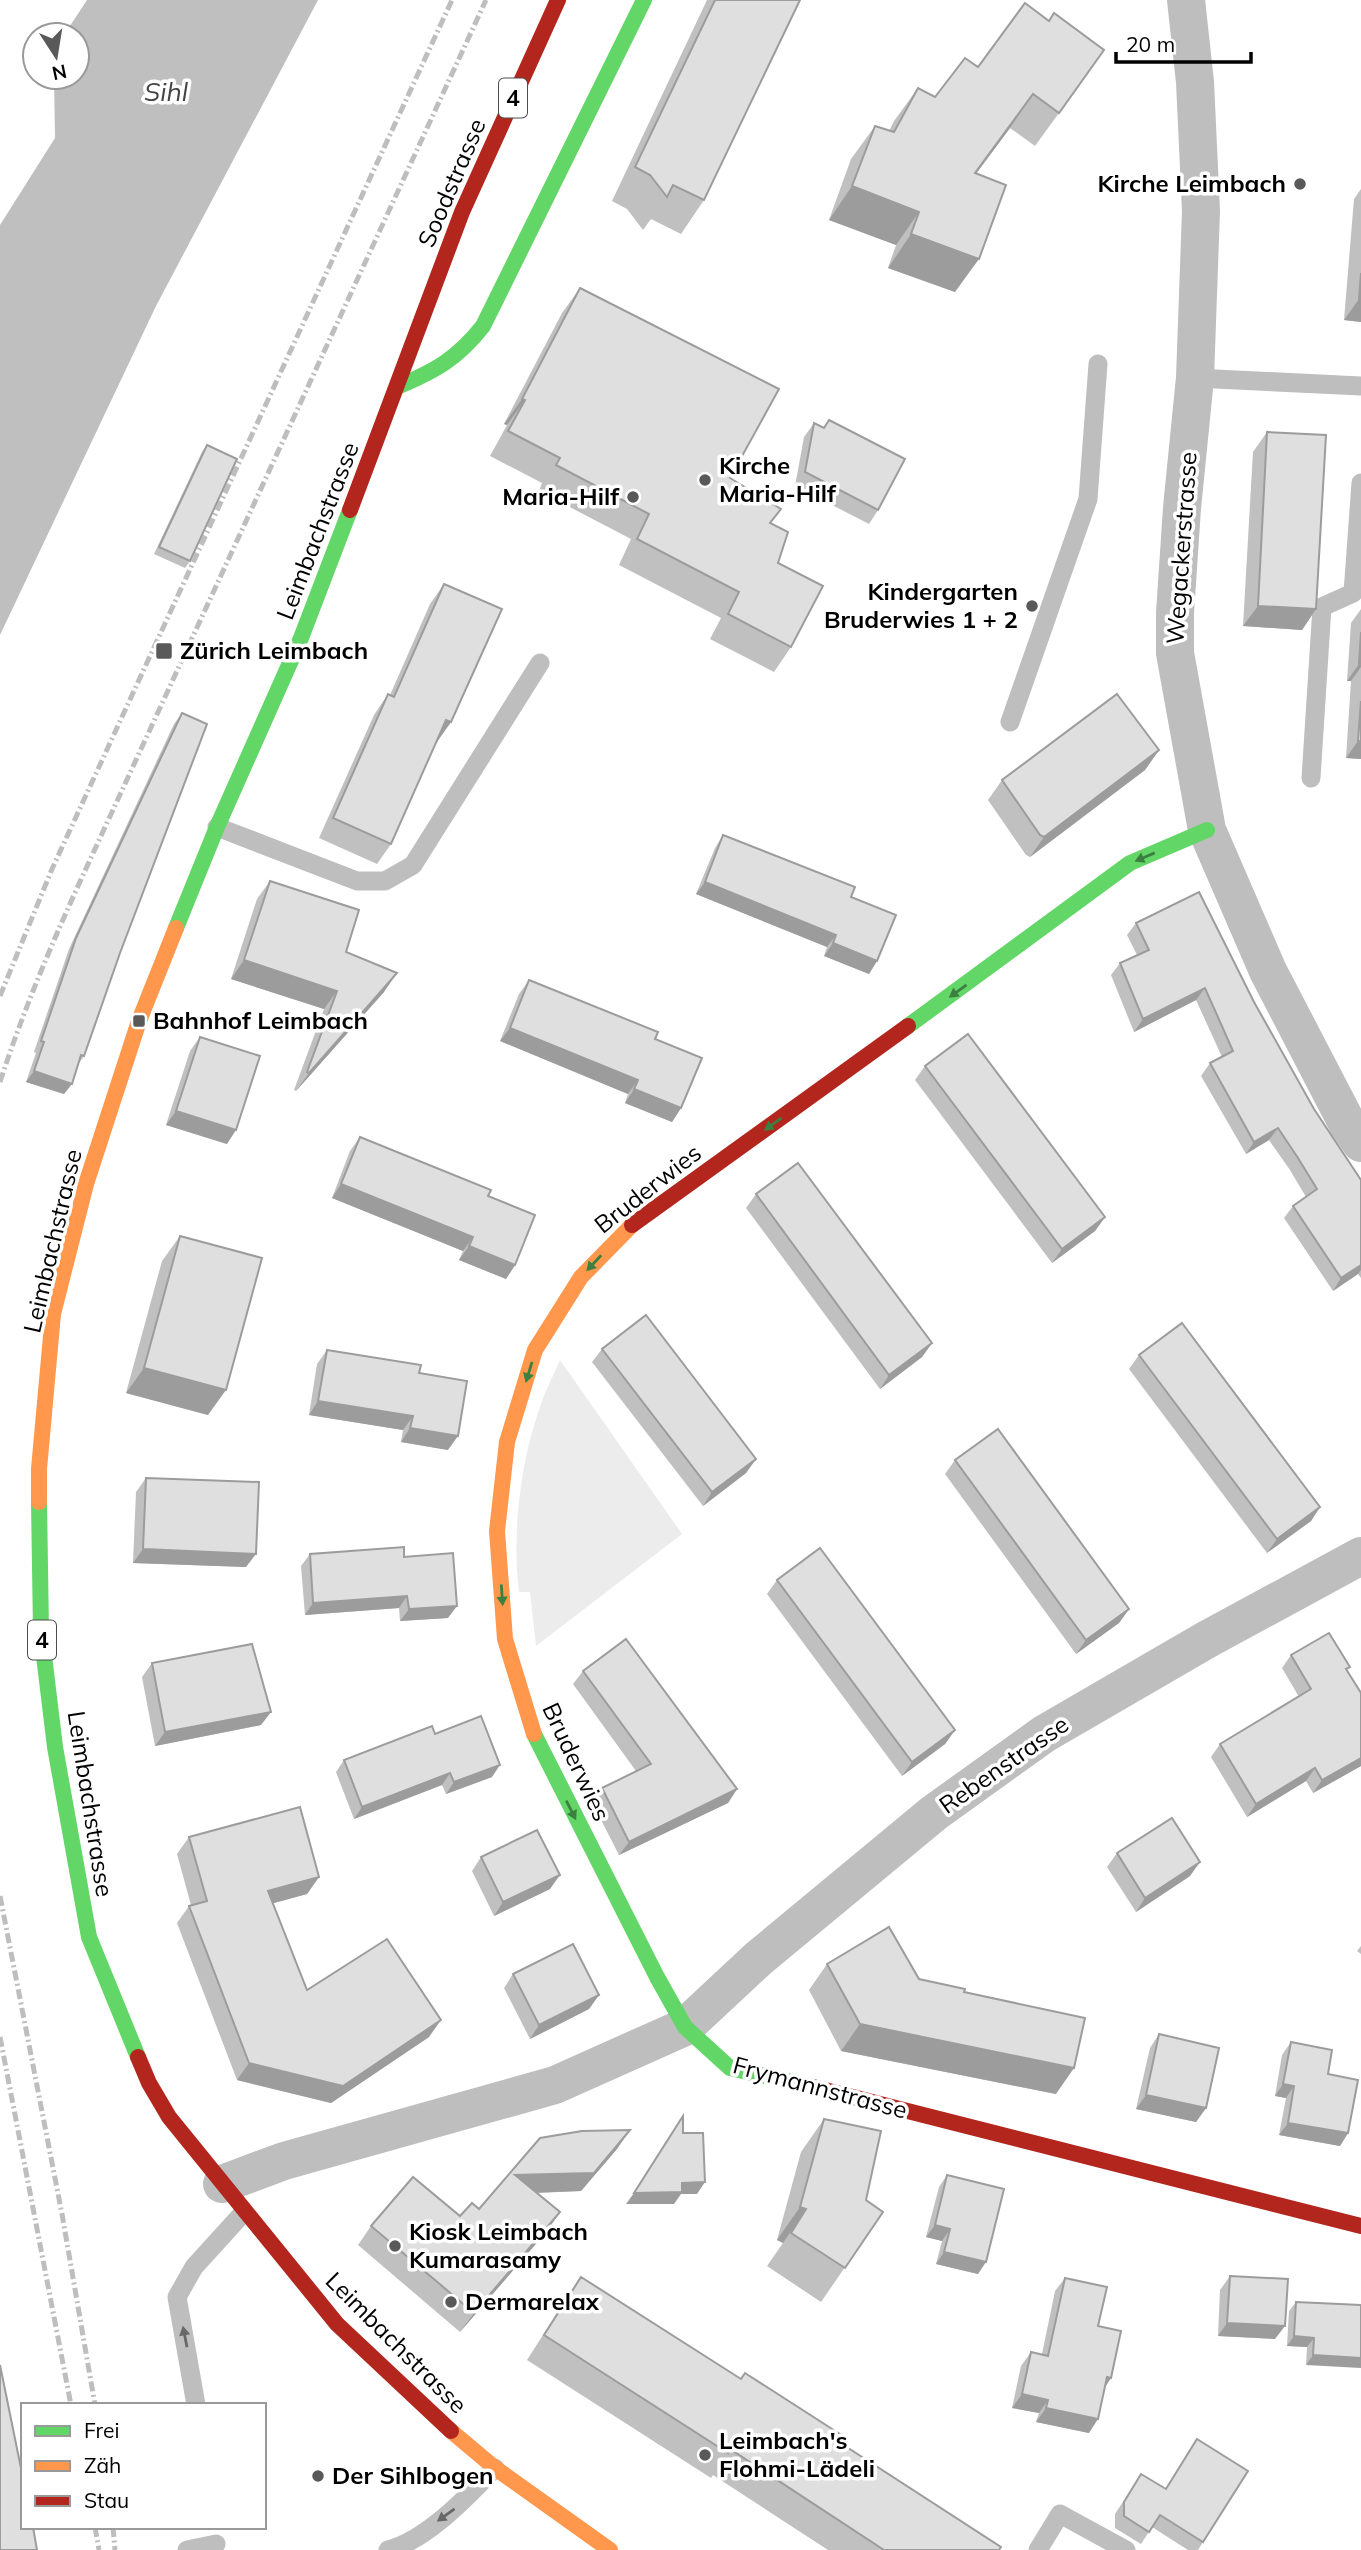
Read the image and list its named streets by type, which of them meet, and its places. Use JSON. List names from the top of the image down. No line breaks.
{"streets":{"main road":["4","Soodstrasse","Leimbachstrasse","Bruderwies","Frymannstrasse"],"street":["Wegackerstrasse","Rebenstrasse"]},"crossings":[["Soodstrasse","Leimbachstrasse"],["Wegackerstrasse","Bruderwies"],["Bruderwies","Rebenstrasse"],["Bruderwies","Frymannstrasse"],["Rebenstrasse","Frymannstrasse"]],"one_way":["Bruderwies"],"water":["Sihl"],"places":{"other":["Kirche Leimbach","Kirche Maria-Hilf","Maria-Hilf","Kindergarten Bruderwies 1 + 2","Kiosk Leimbach Kumarasamy","Dermarelax","Leimbach's Flohmi-Lädeli","Der Sihlbogen"],"transit":["Zürich Leimbach","Bahnhof Leimbach"]},"legend":["Frei","Zäh","Stau"],"scale_bar":"20 m","north":"bottom"}
